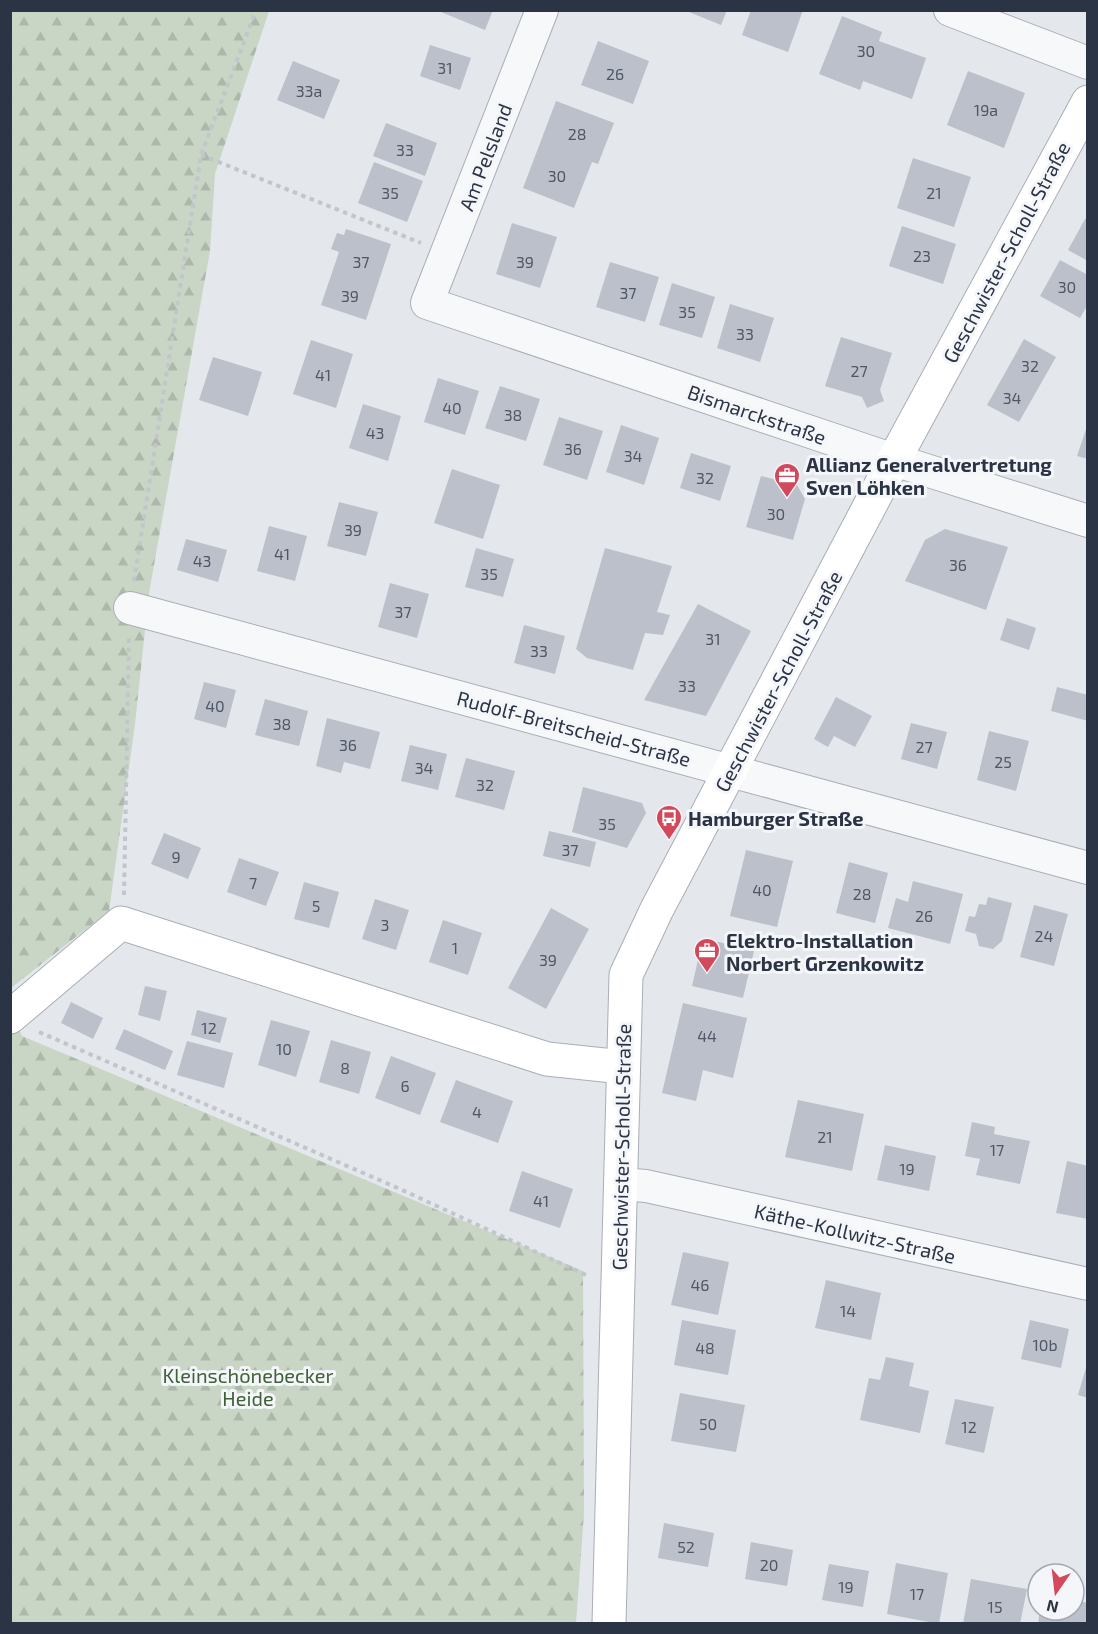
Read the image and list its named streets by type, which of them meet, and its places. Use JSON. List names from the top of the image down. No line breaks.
{"streets":{"street":["Am Pelsland","Geschwister-Scholl-Straße","Bismarckstraße","Rudolf-Breitscheid-Straße","Käthe-Kollwitz-Straße"]},"crossings":[["Am Pelsland","Bismarckstraße"],["Geschwister-Scholl-Straße","Bismarckstraße"],["Geschwister-Scholl-Straße","Rudolf-Breitscheid-Straße"],["Geschwister-Scholl-Straße","Käthe-Kollwitz-Straße"]],"parks":["Kleinschönebecker Heide"],"places":{"office":["Allianz Generalvertretung Sven Löhken","Elektro-Installation Norbert Grzenkowitz"],"bus stop":["Hamburger Straße"]},"house_numbers":["30","31","26","33a","19a","28","33","30","35","21","23","37","39","30","37","39","35","33","32","27","41","34","40","38","43","36","34","32","30","39","41","43","36","35","37","31","33","33","40","38","36","27","25","34","32","35","37","9","7","40","28","5","26","3","24","1","39","12","44","10","8","6","4","21","17","19","41","46","14","10b","48","50","12","52","20","19","17","15"],"north":"bottom"}
